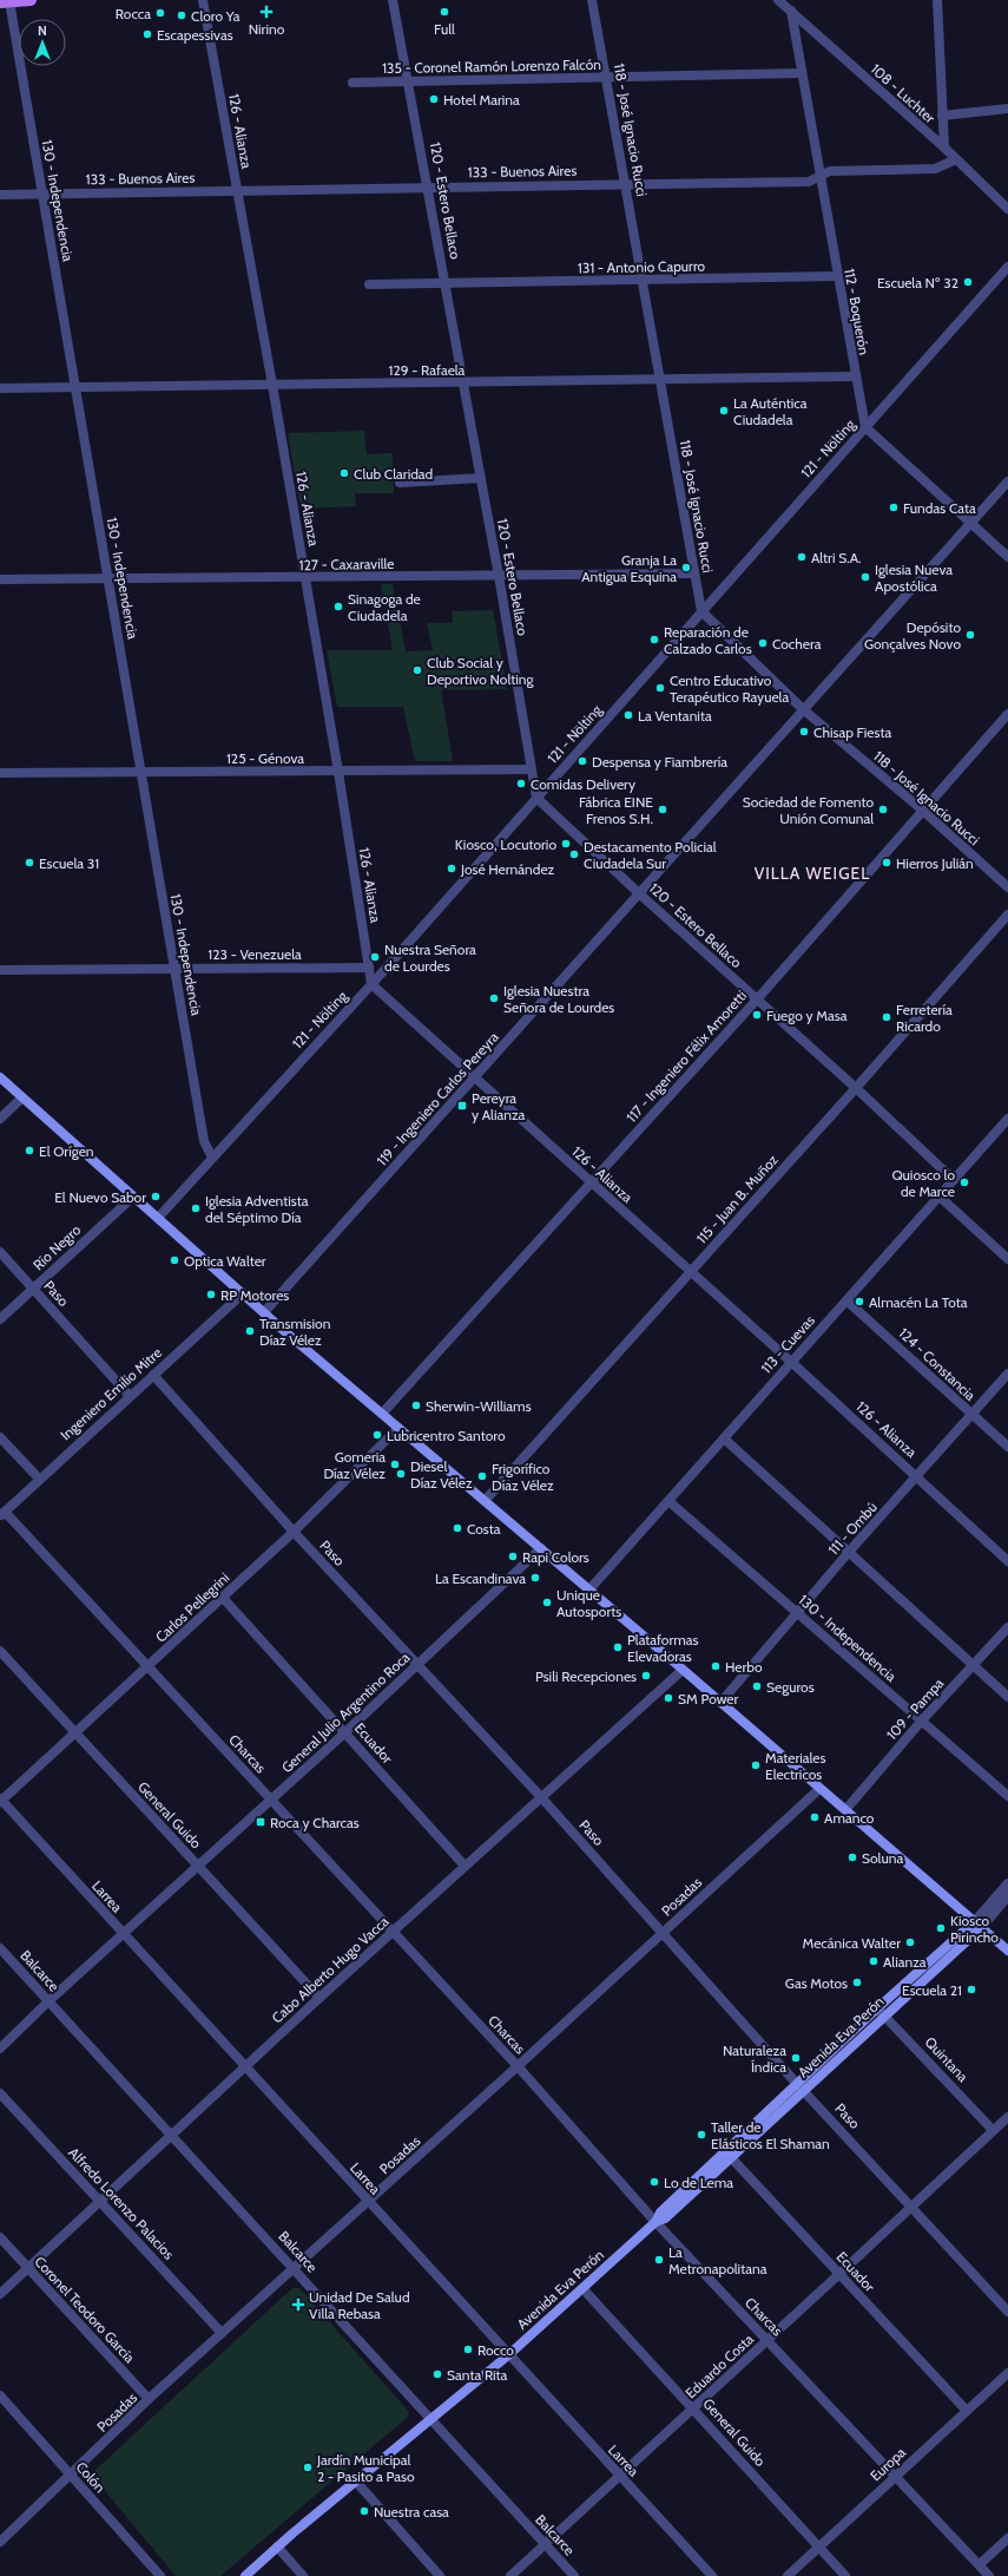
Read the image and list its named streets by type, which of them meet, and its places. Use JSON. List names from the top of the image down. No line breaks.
{"streets":{"main road":["Avenida Eva Perón"],"street":["135 - Coronel Ramón Lorenzo Falcón","108 - Luchter","118 - José Ignacio Rucci","126 - Alianza","133 - Buenos Aires","130 - Independencia","120 - Estero Bellaco","131 - Antonio Capurro","112 - Boquerón","129 - Rafaela","121 - Nölting","127 - Caxaraville","125 - Génova","123 - Venezuela","117 - Ingeniero Félix Amoretti","119 - Ingeniero Carlos Pereyra","115 - Juan B. Muñoz","Río Negro","Paso","113 - Cuevas","124 - Constancia","Ingeniero Emilio Mitre","111 - Ombú","Carlos Pellegrini","109 - Pampa","General Julio Argentino Roca","Ecuador","Charcas","General Guido","Larrea","Posadas","Cabo Alberto Hugo Vacca","Balcarce","Quintana","Alfredo Lorenzo Palacios","Coronel Teodoro García","Eduardo Costa","Europa","Colón"]},"crossings":[["135 - Coronel Ramón Lorenzo Falcón","118 - José Ignacio Rucci"],["135 - Coronel Ramón Lorenzo Falcón","120 - Estero Bellaco"],["135 - Coronel Ramón Lorenzo Falcón","112 - Boquerón"],["108 - Luchter","133 - Buenos Aires"],["108 - Luchter","112 - Boquerón"],["118 - José Ignacio Rucci","133 - Buenos Aires"],["118 - José Ignacio Rucci","131 - Antonio Capurro"],["118 - José Ignacio Rucci","129 - Rafaela"],["118 - José Ignacio Rucci","121 - Nölting"],["118 - José Ignacio Rucci","127 - Caxaraville"],["118 - José Ignacio Rucci","117 - Ingeniero Félix Amoretti"],["118 - José Ignacio Rucci","119 - Ingeniero Carlos Pereyra"],["126 - Alianza","133 - Buenos Aires"],["126 - Alianza","129 - Rafaela"],["126 - Alianza","121 - Nölting"],["126 - Alianza","127 - Caxaraville"],["126 - Alianza","125 - Génova"],["126 - Alianza","123 - Venezuela"],["126 - Alianza","117 - Ingeniero Félix Amoretti"],["126 - Alianza","119 - Ingeniero Carlos Pereyra"],["126 - Alianza","115 - Juan B. Muñoz"],["126 - Alianza","113 - Cuevas"],["126 - Alianza","111 - Ombú"],["133 - Buenos Aires","130 - Independencia"],["133 - Buenos Aires","120 - Estero Bellaco"],["133 - Buenos Aires","112 - Boquerón"],["130 - Independencia","129 - Rafaela"],["130 - Independencia","121 - Nölting"],["130 - Independencia","127 - Caxaraville"],["130 - Independencia","125 - Génova"],["130 - Independencia","123 - Venezuela"],["130 - Independencia","113 - Cuevas"],["130 - Independencia","111 - Ombú"],["130 - Independencia","109 - Pampa"],["120 - Estero Bellaco","131 - Antonio Capurro"],["120 - Estero Bellaco","129 - Rafaela"],["120 - Estero Bellaco","121 - Nölting"],["120 - Estero Bellaco","127 - Caxaraville"],["120 - Estero Bellaco","125 - Génova"],["120 - Estero Bellaco","117 - Ingeniero Félix Amoretti"],["120 - Estero Bellaco","119 - Ingeniero Carlos Pereyra"],["120 - Estero Bellaco","115 - Juan B. Muñoz"],["120 - Estero Bellaco","113 - Cuevas"],["131 - Antonio Capurro","112 - Boquerón"],["112 - Boquerón","129 - Rafaela"],["112 - Boquerón","121 - Nölting"],["Río Negro","Paso"],["Paso","Ingeniero Emilio Mitre"],["Paso","Carlos Pellegrini"],["Paso","General Julio Argentino Roca"],["Paso","Posadas"],["Paso","Cabo Alberto Hugo Vacca"],["Paso","Avenida Eva Perón"],["Paso","Eduardo Costa"],["113 - Cuevas","124 - Constancia"],["124 - Constancia","111 - Ombú"],["Ingeniero Emilio Mitre","Charcas"],["Carlos Pellegrini","Ecuador"],["Carlos Pellegrini","Charcas"],["Carlos Pellegrini","General Guido"],["Carlos Pellegrini","Larrea"],["General Julio Argentino Roca","Ecuador"],["General Julio Argentino Roca","Charcas"],["General Julio Argentino Roca","General Guido"],["General Julio Argentino Roca","Larrea"],["General Julio Argentino Roca","Balcarce"],["Ecuador","Cabo Alberto Hugo Vacca"],["Ecuador","Avenida Eva Perón"],["Ecuador","Eduardo Costa"],["Ecuador","Europa"],["Charcas","Posadas"],["Charcas","Cabo Alberto Hugo Vacca"],["Charcas","Avenida Eva Perón"],["Charcas","Eduardo Costa"],["Charcas","Europa"],["General Guido","Cabo Alberto Hugo Vacca"],["General Guido","Avenida Eva Perón"],["General Guido","Eduardo Costa"],["General Guido","Europa"],["Larrea","Posadas"],["Larrea","Cabo Alberto Hugo Vacca"],["Larrea","Avenida Eva Perón"],["Larrea","Eduardo Costa"],["Posadas","Balcarce"],["Posadas","Alfredo Lorenzo Palacios"],["Posadas","Coronel Teodoro García"],["Posadas","Colón"],["Cabo Alberto Hugo Vacca","Balcarce"],["Cabo Alberto Hugo Vacca","Alfredo Lorenzo Palacios"],["Cabo Alberto Hugo Vacca","Coronel Teodoro García"],["Balcarce","Avenida Eva Perón"],["Balcarce","Eduardo Costa"],["Avenida Eva Perón","Quintana"],["Quintana","Eduardo Costa"]],"districts":["VILLA WEIGEL"],"places":{"health":["Nirino","Unidad De Salud Villa Rebasa"],"other":["Full","Rocca","Cloro Ya","Escapessivas","Hotel Marina","Escuela Nº 32","La Auténtica Ciudadela","Club Claridad","Fundas Cata","Altri S.A.","Granja La Antigua Esquina","Iglesia Nueva Apostólica","Sinagoga de Ciudadela","Depósito Gonçalves Novo","Reparación de Calzado Carlos","Cochera","Club Social y Deportivo Nolting","Centro Educativo Terapéutico Rayuela","La Ventanita","Chisap Fiesta","Despensa y Fiambrería","Comidas Delivery","Fábrica EINE Frenos S.H.","Sociedad de Fomento Unión Comunal","Kiosco, Locutorio","Destacamento Policial Ciudadela Sur","Escuela 31","Hierros Julián","José Hernández","Nuestra Señora de Lourdes","Iglesia Nuestra Señora de Lourdes","Fuego y Masa","Ferretería Ricardo","El Orígen","Quiosco lo de Marce","El Nuevo Sabor","Iglesia Adventista del Séptimo Día","Optica Walter","RP Motores","Almacén La Tota","Transmision Díaz Vélez","Sherwin-Williams","Lubricentro Santoro","Gomeria Díaz Vélez","Diesel Díaz Vélez","Frigorífico Díaz Vélez","Costa","Rapi Colors","La Escandinava","Unique Autosports","Plataformas Elevadoras","Herbo","Psili Recepciones","Seguros","SM Power","Materiales Electricos","Amanco","Soluna","Kiosco Pirincho","Mecánica Walter","Alianza","Gas Motos","Escuela 21","Naturaleza Índica","Taller de Elásticos El Shaman","Lo de Lema","La Metronapolitana","Rocco","Santa Rita","Jardín Municipal 2 - Pasito a Paso","Nuestra casa"],"transit":["Pereyra y Alianza","Roca y Charcas"]},"north":"top"}
